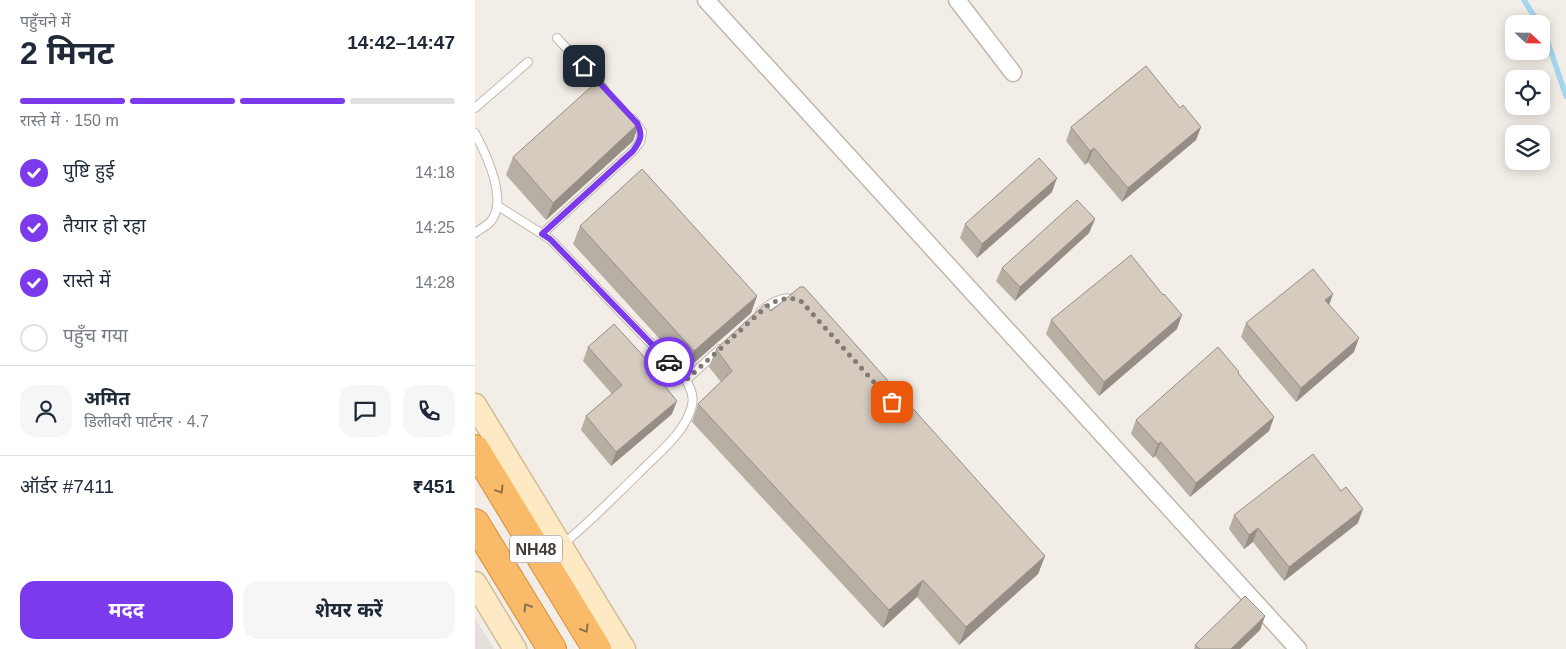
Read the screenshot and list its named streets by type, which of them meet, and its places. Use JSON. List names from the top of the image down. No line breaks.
{"streets":{"highway":["NH48"]},"north":"right","page":{"heading":["2 मिनट","पहुँचने में","14:42–14:47"],"panel":["अमित","डिलीवरी पार्टनर · 4.7","ऑर्डर #7411","₹451"],"bar":"रास्ते में · 150 m","list":[["पुष्टि हुई","14:18"],["तैयार हो रहा","14:25"],["रास्ते में","14:28"],"पहुँच गया"],"buttons":["मदद","शेयर करें"]}}
